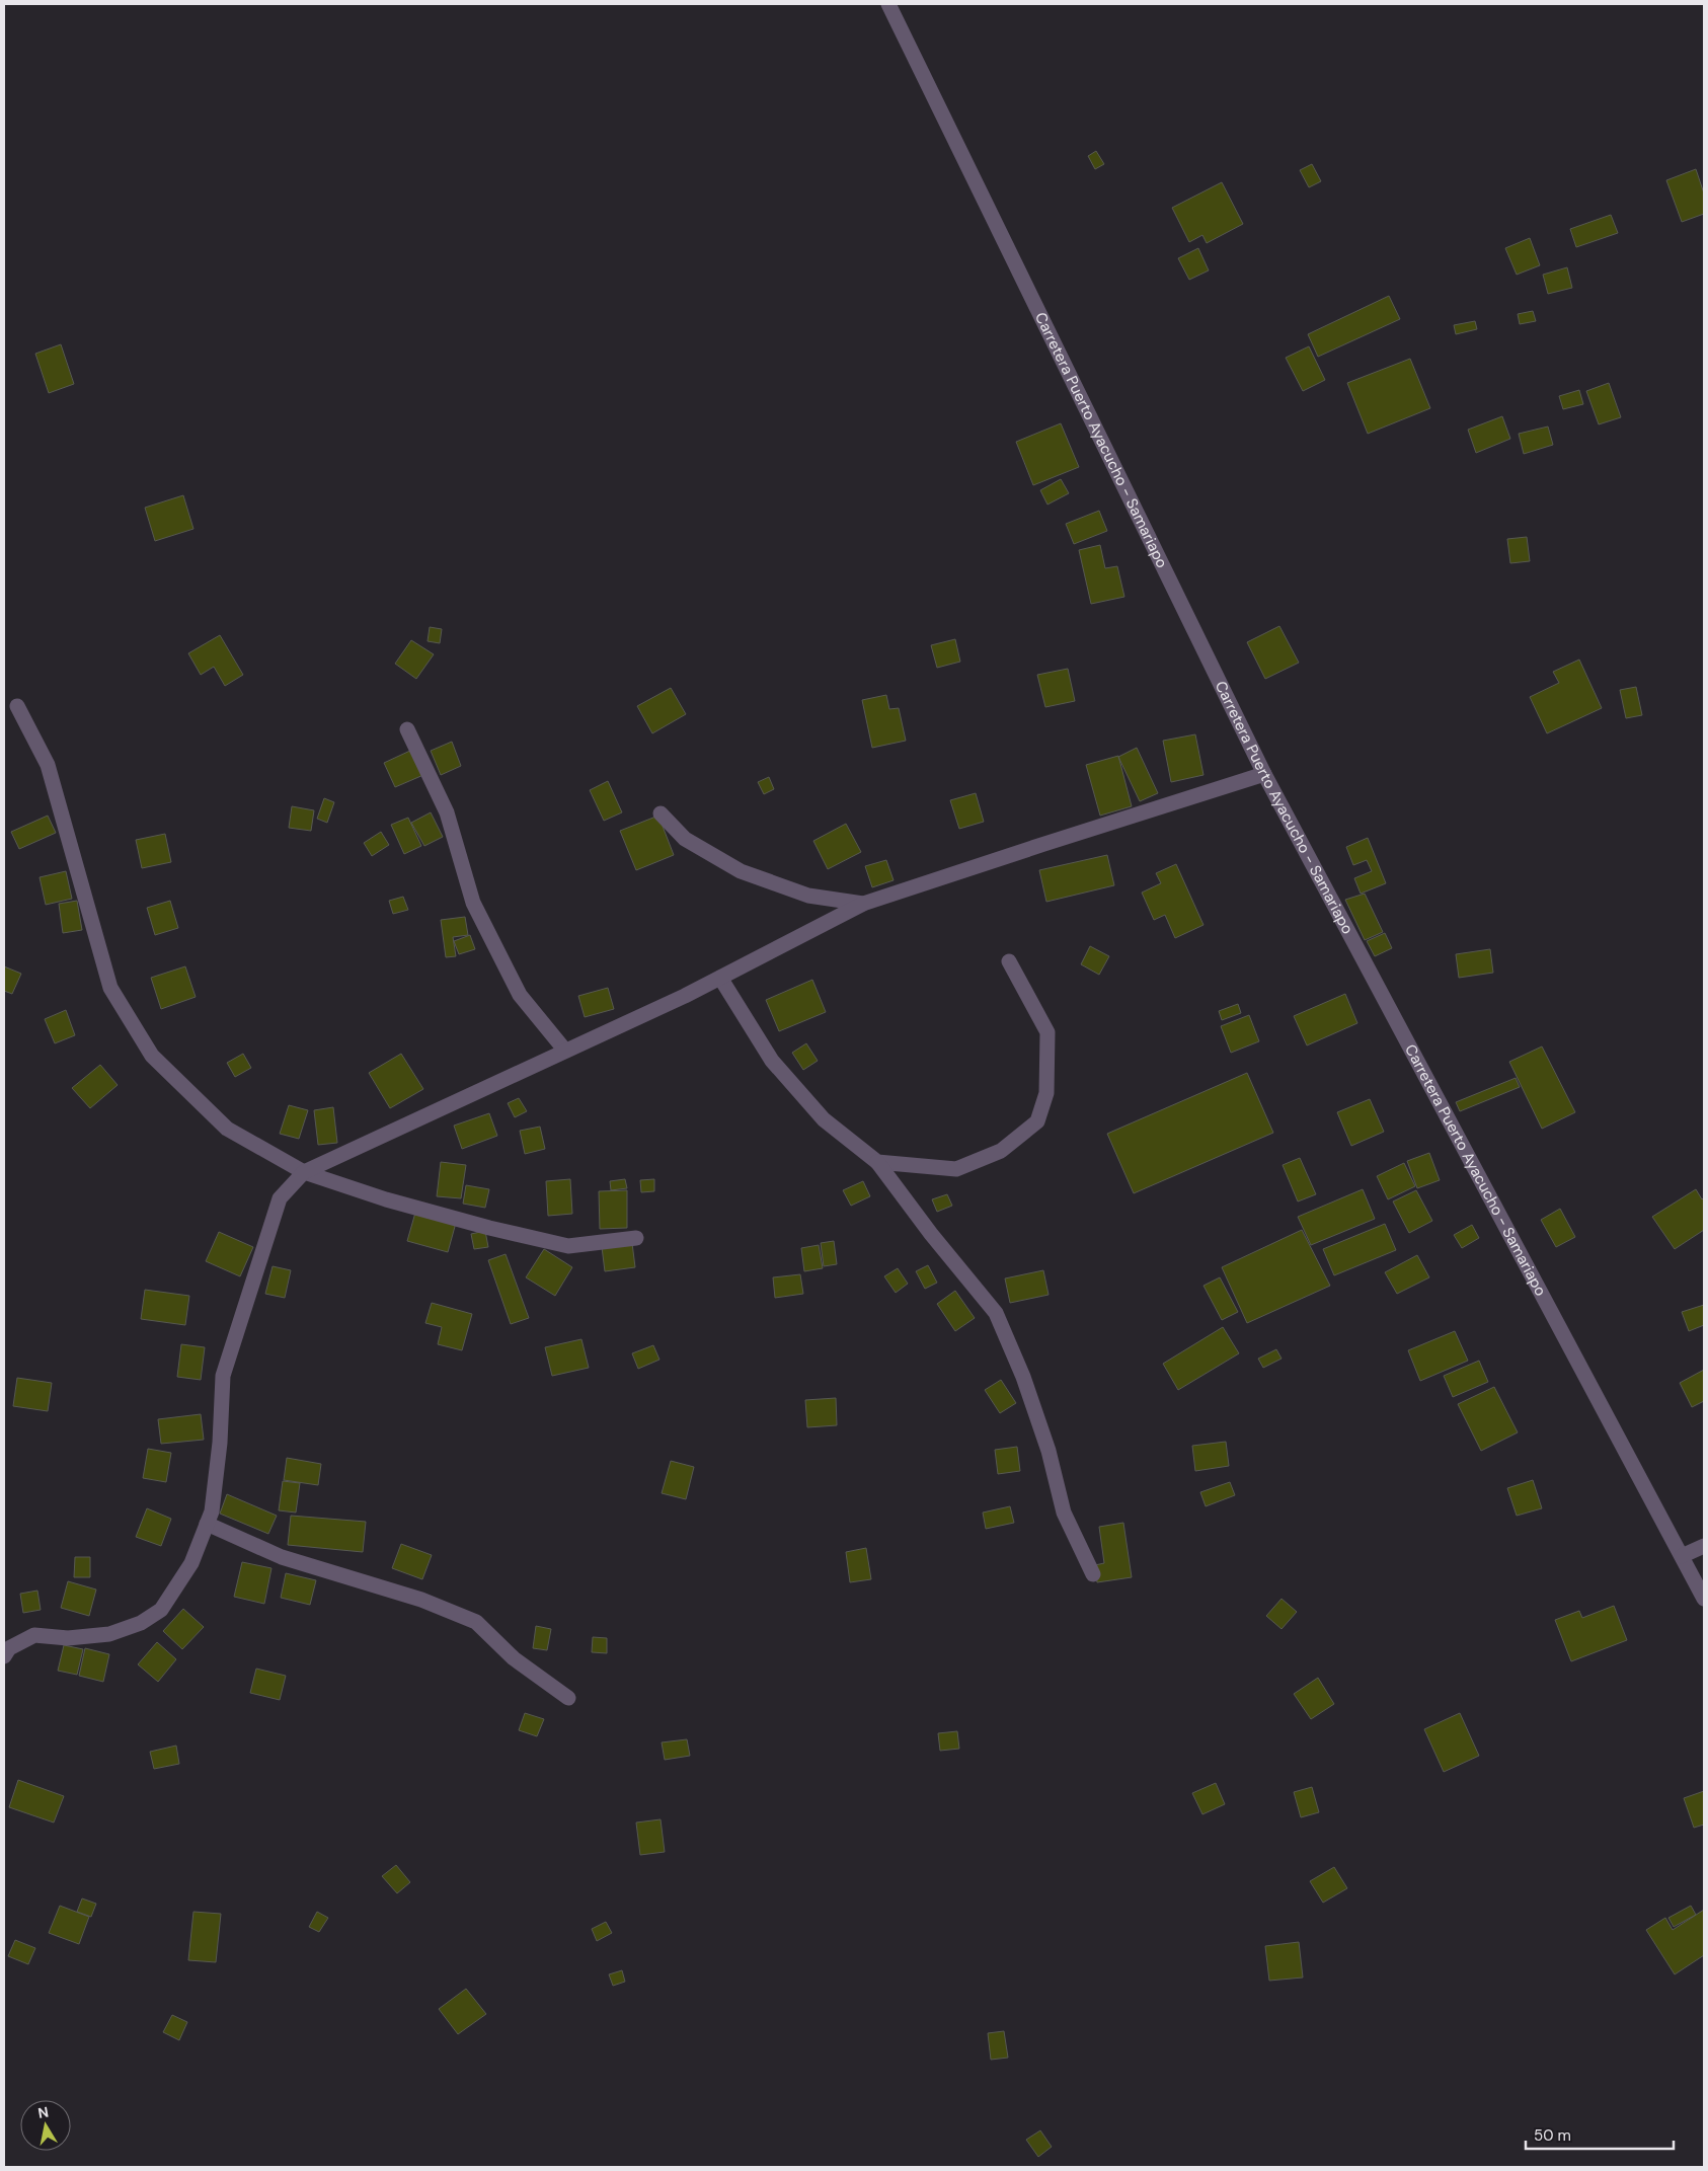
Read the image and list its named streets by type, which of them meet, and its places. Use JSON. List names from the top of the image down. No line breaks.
{"streets":{"street":["Carretera Puerto Ayacucho - Samariapo"]},"scale_bar":"50 m","north":"top"}
